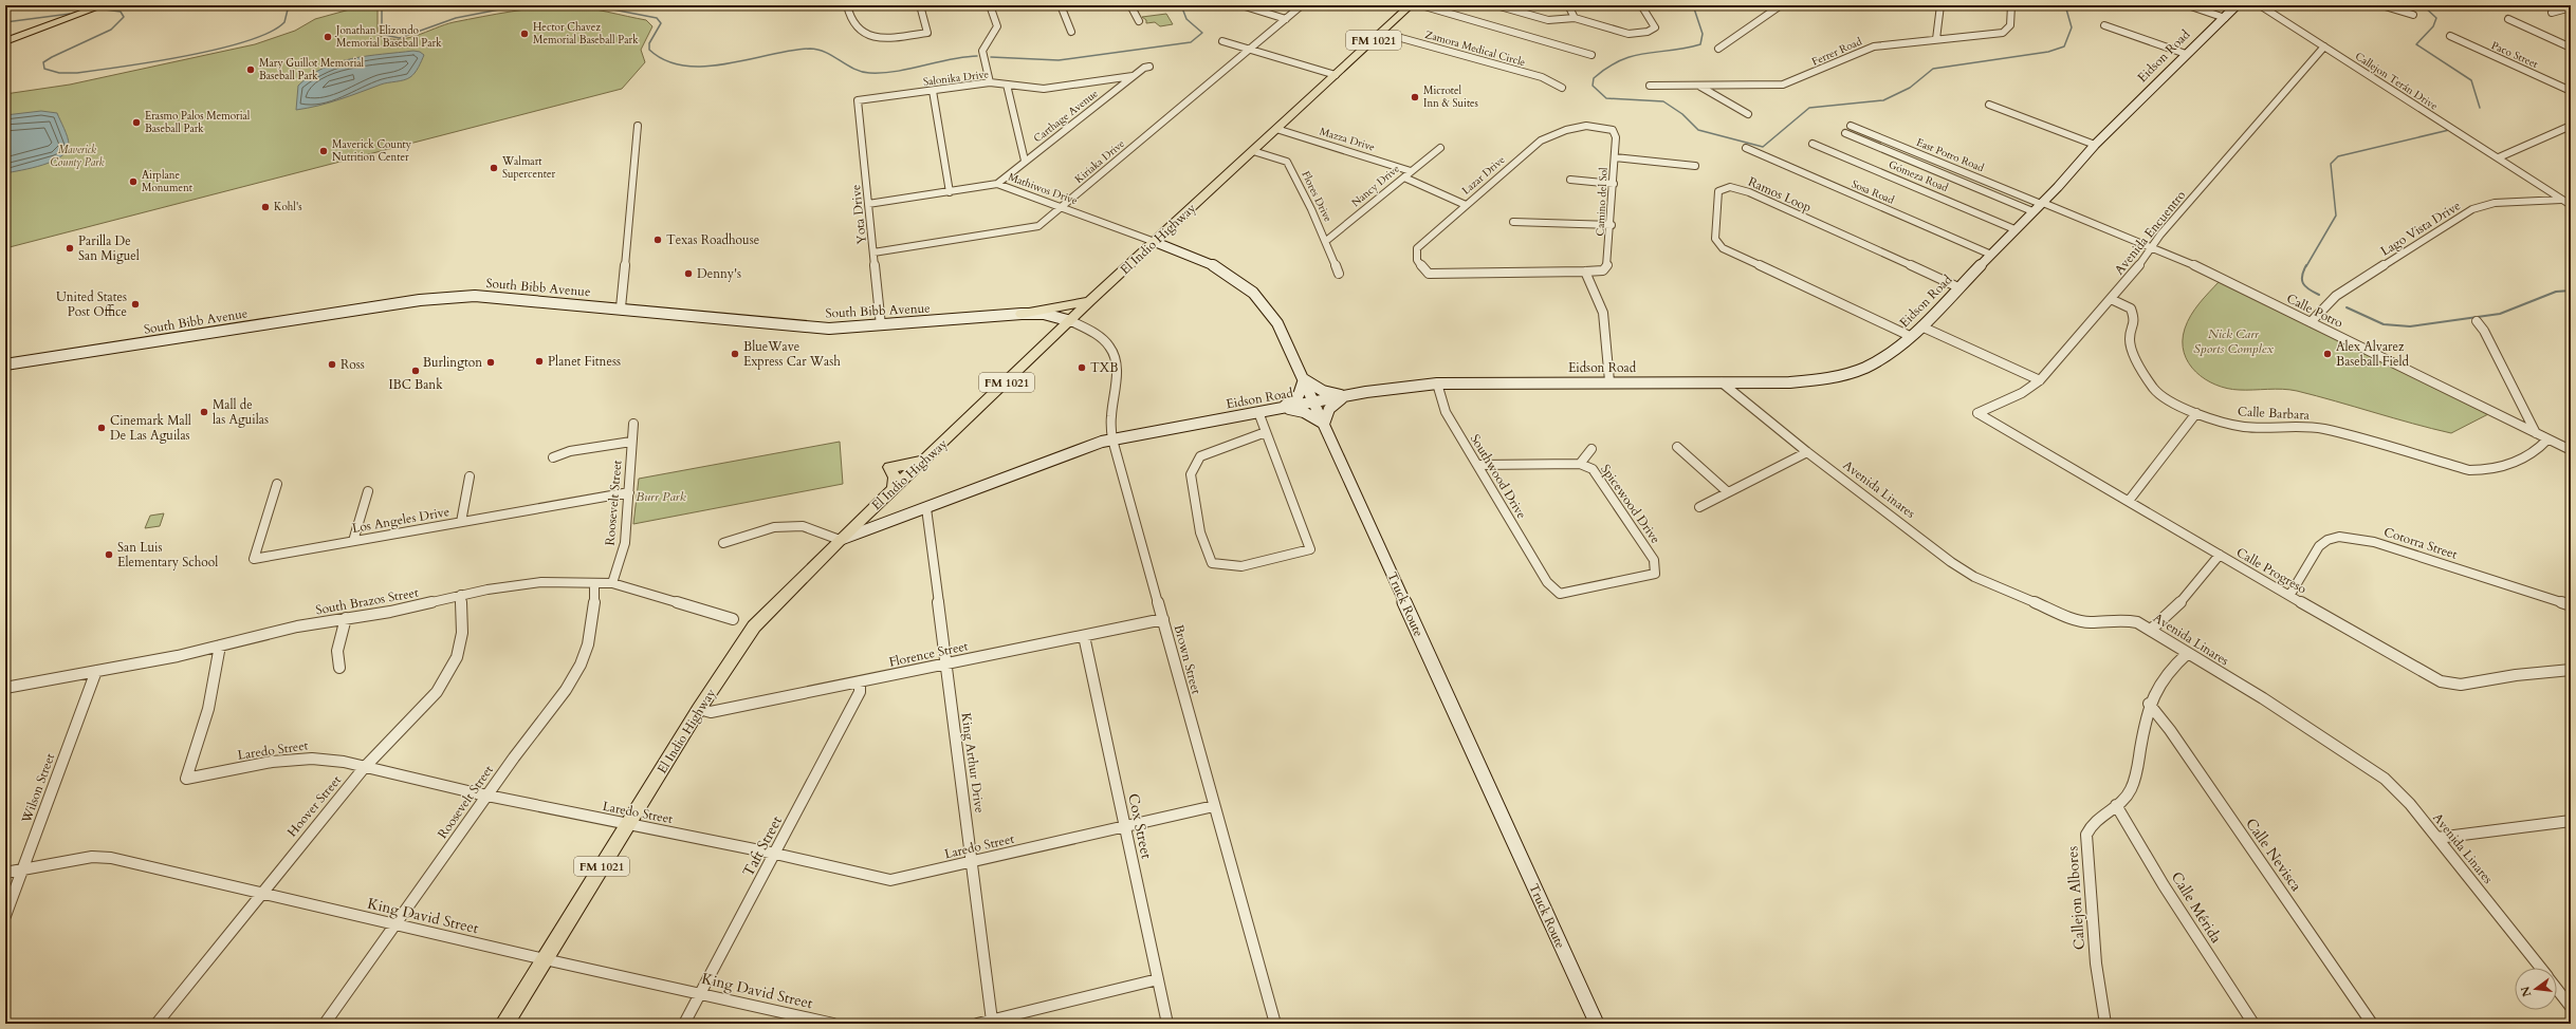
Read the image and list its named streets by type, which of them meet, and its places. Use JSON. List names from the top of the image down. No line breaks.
{"streets":{"main road":["FM 1021","El Indio Highway"],"street":["Zamora Medical Circle","Ferrer Road","Paco Street","Eidson Road","Salonika Drive","Callejon Terán Drive","Carthage Avenue","Mazza Drive","East Potro Road","Kiriaka Drive","Lazar Drive","Gómeza Road","Nancy Drive","Mathiwos Drive","Sosa Road","Ramos Loop","Flores Drive","Camino del Sol","Yota Drive","Lago Vista Drive","Avenida Encuentro","South Bibb Avenue","Calle Potro","Calle Barbara","Southwood Drive","Avenida Linares","Roosevelt Street","Spicewood Drive","Los Angeles Drive","Cotorra Street","Calle Progreso","South Brazos Street","Truck Route","Florence Street","Brown Street","Laredo Street","King Arthur Drive","Wilson Street","Hoover Street","Cox Street","Taft Street","Calle Nevisca","Callejon Albores","Calle Mérida","King David Street"]},"crossings":[["Zamora Medical Circle","El Indio Highway"],["Eidson Road","East Potro Road"],["Eidson Road","Gómeza Road"],["Eidson Road","Sosa Road"],["Eidson Road","Ramos Loop"],["Eidson Road","El Indio Highway"],["Eidson Road","Calle Potro"],["Eidson Road","Southwood Drive"],["Eidson Road","Avenida Linares"],["Eidson Road","Truck Route"],["Eidson Road","Brown Street"],["Eidson Road","King Arthur Drive"],["Salonika Drive","Carthage Avenue"],["Salonika Drive","Yota Drive"],["Callejon Terán Drive","Lago Vista Drive"],["Callejon Terán Drive","Avenida Encuentro"],["Carthage Avenue","Mathiwos Drive"],["Mazza Drive","Nancy Drive"],["Mazza Drive","El Indio Highway"],["East Potro Road","Calle Potro"],["Kiriaka Drive","Mathiwos Drive"],["Kiriaka Drive","Yota Drive"],["Lazar Drive","Camino del Sol"],["Nancy Drive","Flores Drive"],["Mathiwos Drive","Yota Drive"],["Mathiwos Drive","El Indio Highway"],["Mathiwos Drive","Truck Route"],["Flores Drive","El Indio Highway"],["Yota Drive","South Bibb Avenue"],["Lago Vista Drive","Calle Potro"],["Avenida Encuentro","Calle Potro"],["Avenida Encuentro","Calle Barbara"],["Avenida Encuentro","Calle Progreso"],["El Indio Highway","South Bibb Avenue"],["El Indio Highway","Truck Route"],["El Indio Highway","Florence Street"],["El Indio Highway","Brown Street"],["El Indio Highway","Laredo Street"],["El Indio Highway","King David Street"],["South Bibb Avenue","Brown Street"],["Calle Potro","Calle Barbara"],["Southwood Drive","Spicewood Drive"],["Avenida Linares","Callejon Albores"],["Roosevelt Street","Los Angeles Drive"],["Roosevelt Street","South Brazos Street"],["Roosevelt Street","Laredo Street"],["Roosevelt Street","King David Street"],["Cotorra Street","Calle Progreso"],["South Brazos Street","Laredo Street"],["South Brazos Street","Wilson Street"],["South Brazos Street","Hoover Street"],["Florence Street","Brown Street"],["Florence Street","King Arthur Drive"],["Florence Street","Cox Street"],["Florence Street","Taft Street"],["Brown Street","Laredo Street"],["Laredo Street","King Arthur Drive"],["Laredo Street","Hoover Street"],["Laredo Street","Cox Street"],["Laredo Street","Taft Street"],["Wilson Street","King David Street"],["Hoover Street","King David Street"],["Taft Street","King David Street"],["Calle Nevisca","Callejon Albores"],["Callejon Albores","Calle Mérida"]],"parks":["Maverick County Park","Nick Carr Sports Complex","Burr Park"],"places":["Hector Chavez Memorial Baseball Park","Jonathan Elizondo Memorial Baseball Park","Mary Guillot Memorial Baseball Park","Microtel Inn & Suites","Erasmo Palos Memorial Baseball Park","Maverick County Nutrition Center","Walmart Supercenter","Airplane Monument","Kohl's","Texas Roadhouse","Parilla De San Miguel","Denny's","United States Post Office","BlueWave Express Car Wash","Alex Alvarez Baseball Field","Planet Fitness","Burlington","Ross","TXB","IBC Bank","Mall de las Aguilas","Cinemark Mall De Las Aguilas","San Luis Elementary School"],"north":"left"}
